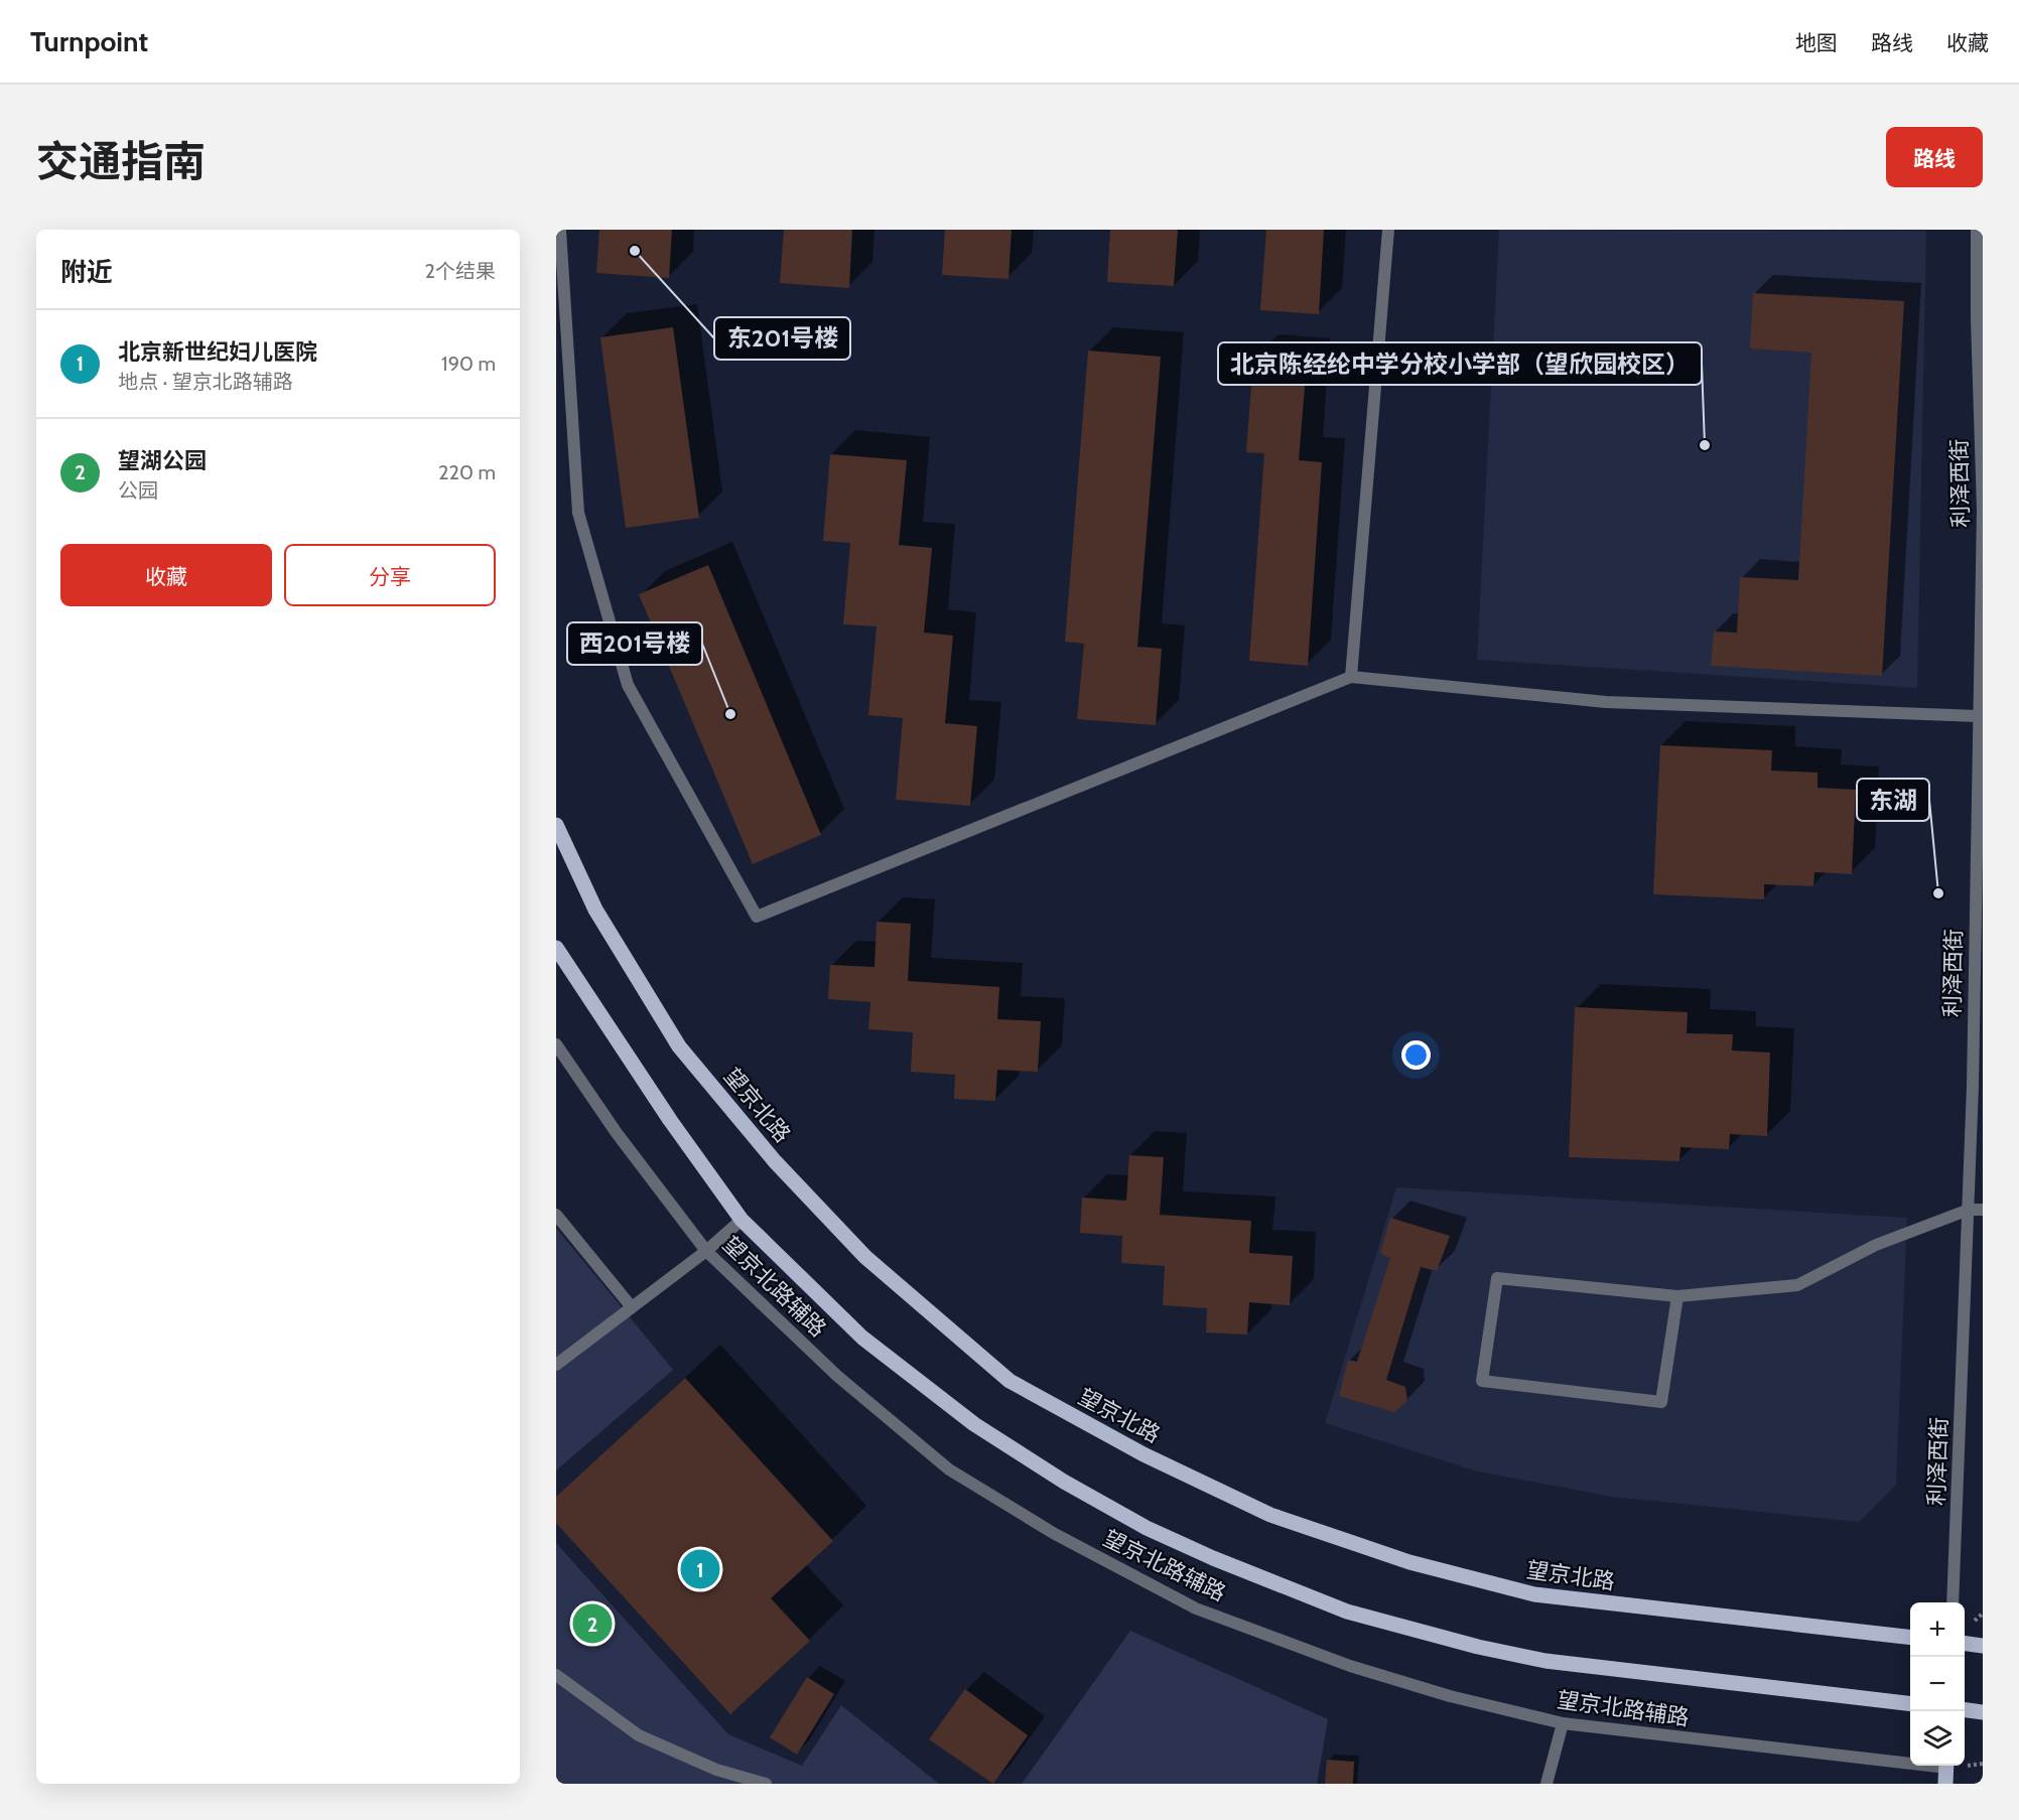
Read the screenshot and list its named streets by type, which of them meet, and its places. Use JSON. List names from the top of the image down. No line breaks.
{"streets":{"main road":["望京北路"],"street":["利泽西街","望京北路辅路"]},"places":["东201号楼","北京陈经纶中学分校小学部（望欣园校区）","西201号楼","东湖"],"page":{"header":"Turnpoint","nav":["地图","路线","收藏"],"title":"交通指南","buttons":["路线",["收藏","分享"]],"heading":["附近","2个结果"],"list":[{"mark":"1","name":"北京新世纪妇儿医院","note":"地点 · 望京北路辅路","value":"190 m"},{"mark":"2","name":"望湖公园","note":"公园","value":"220 m"}],"pins":["1","2"],"map_buttons":["+","−"]}}
